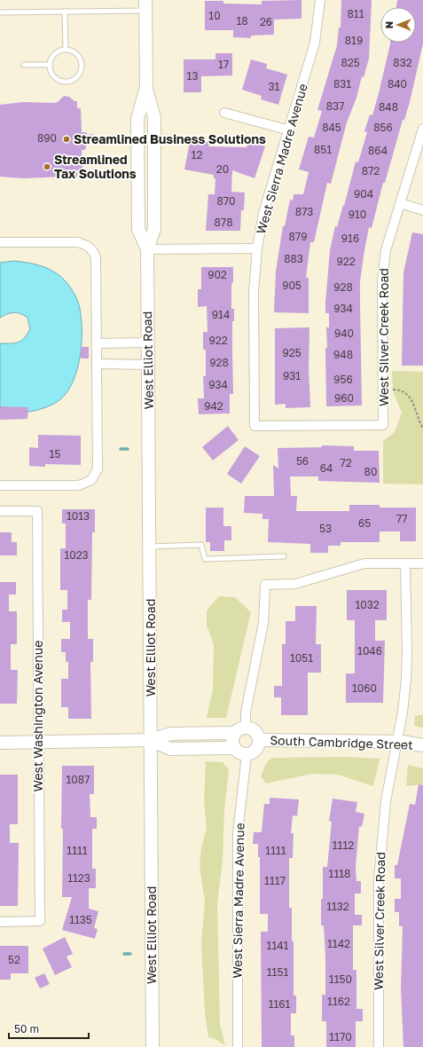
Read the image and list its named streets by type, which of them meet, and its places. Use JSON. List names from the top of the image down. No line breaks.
{"streets":{"main road":["West Elliot Road","South Cambridge Street"],"street":["West Sierra Madre Avenue","West Silver Creek Road","West Washington Avenue"]},"crossings":[["West Sierra Madre Avenue","West Silver Creek Road"],["West Sierra Madre Avenue","South Cambridge Street"],["West Silver Creek Road","South Cambridge Street"]],"places":["Streamlined Business Solutions","Streamlined Tax Solutions"],"house_numbers":["811","10","18","26","819","825","832","17","13","831","840","31","837","848","845","856","890","851","864","12","20","872","904","870","873","910","878","879","916","883","922","902","905","928","934","914","940","922","925","948","928","931","956","934","960","942","15","56","72","64","80","1013","77","65","53","1023","1032","1046","1051","1060","1087","1112","1111","1111","1118","1123","1117","1132","1135","1142","1141","52","1151","1150","1162","1161","1170"],"scale_bar":"50 m","north":"left"}
